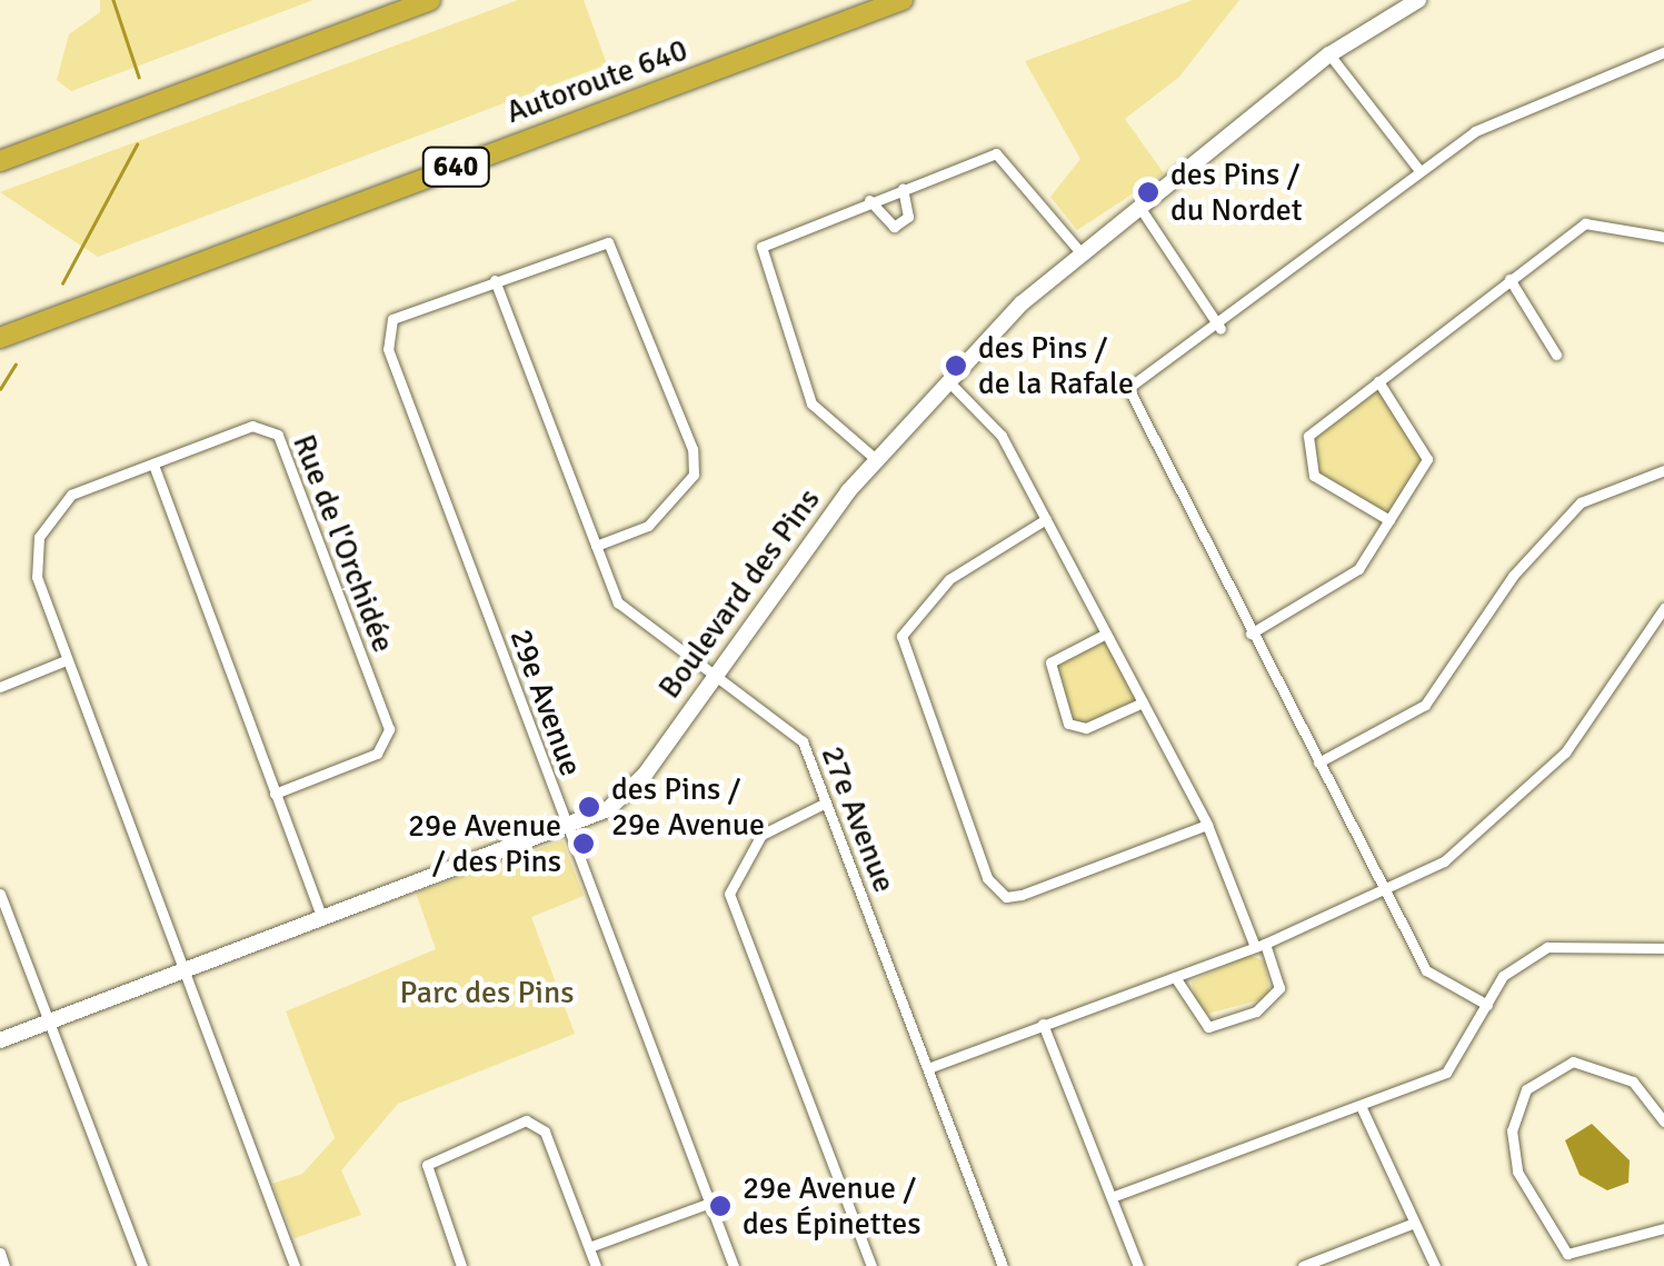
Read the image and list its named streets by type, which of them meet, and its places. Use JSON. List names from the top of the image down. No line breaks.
{"streets":{"highway":["Autoroute 640","640"],"street":["Rue de l'Orchidée","Boulevard des Pins","29e Avenue","27e Avenue"]},"crossings":[["Rue de l'Orchidée","Boulevard des Pins"],["Boulevard des Pins","29e Avenue"],["Boulevard des Pins","27e Avenue"],["29e Avenue","27e Avenue"]],"parks":["Parc des Pins"],"places":["des Pins / du Nordet","des Pins / de la Rafale","des Pins / 29e Avenue","29e Avenue / des Pins","29e Avenue / des Épinettes"]}
